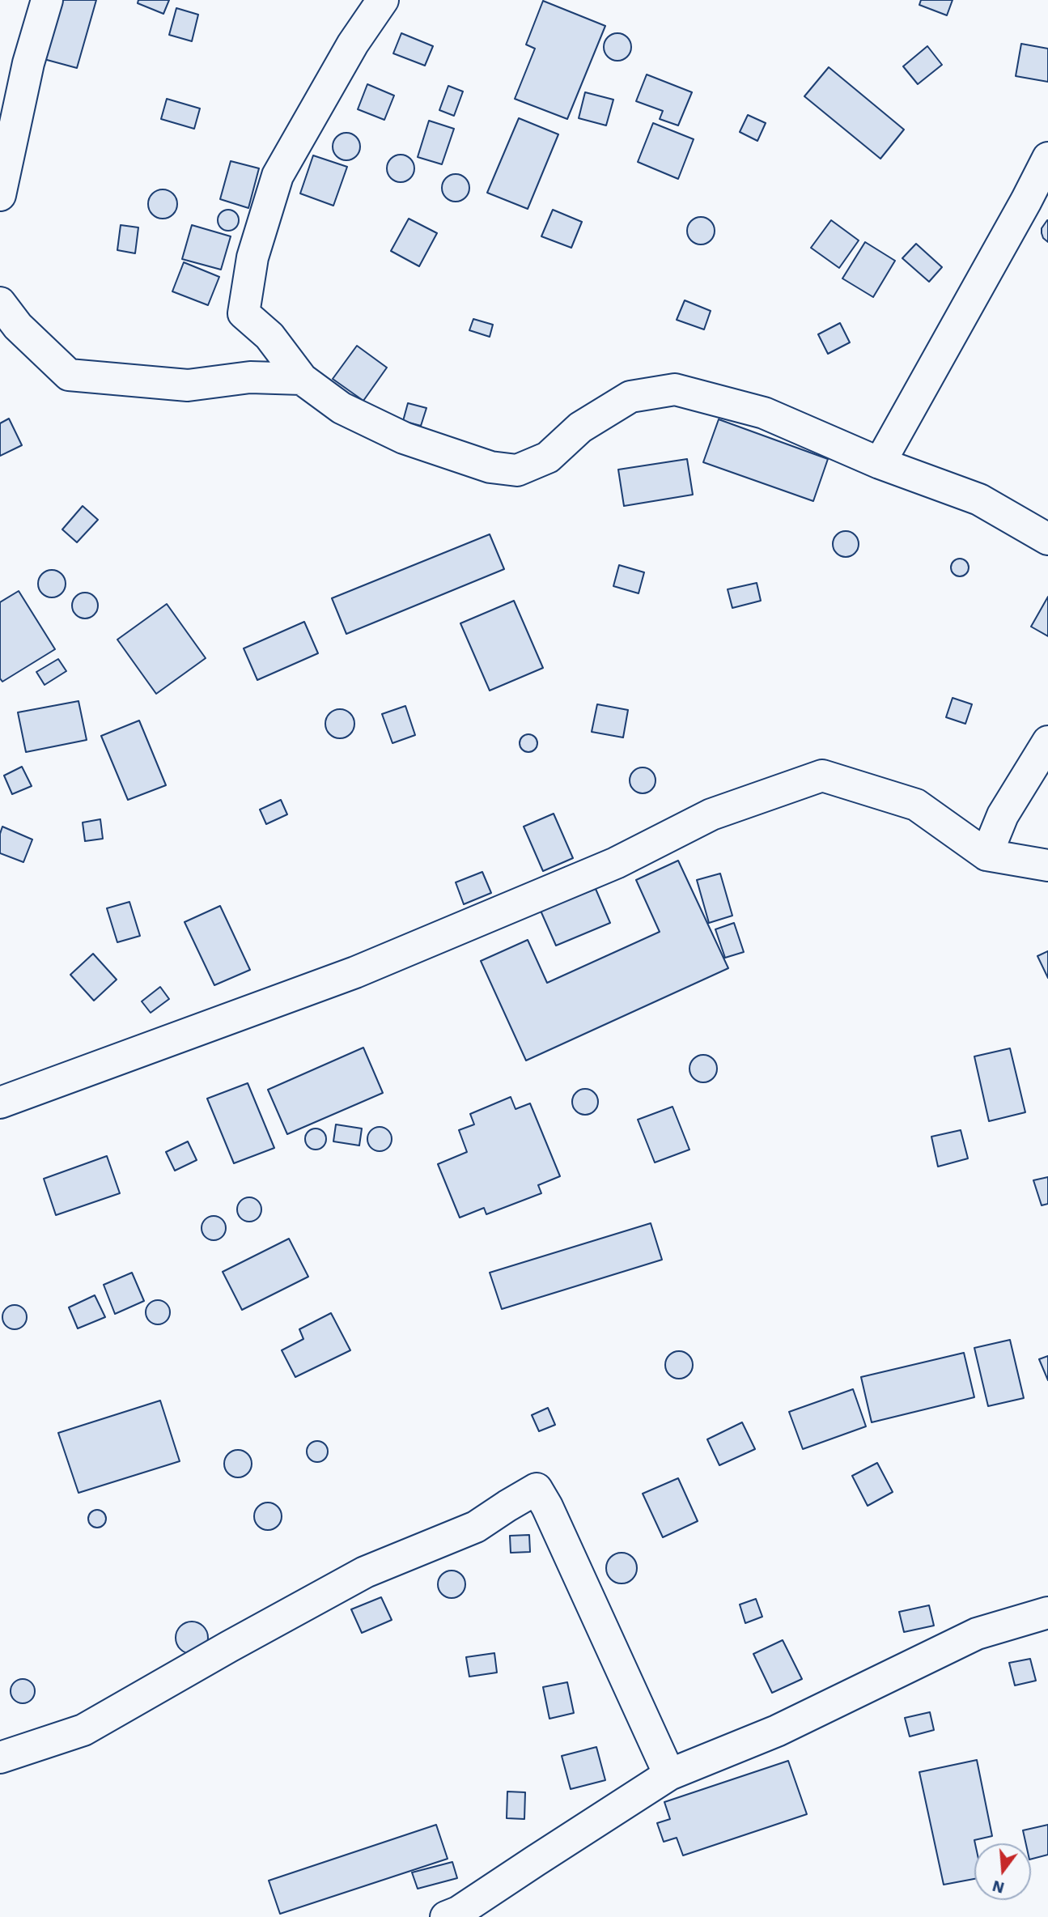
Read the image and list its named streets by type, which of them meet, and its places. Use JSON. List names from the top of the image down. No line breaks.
{"north":"bottom"}
